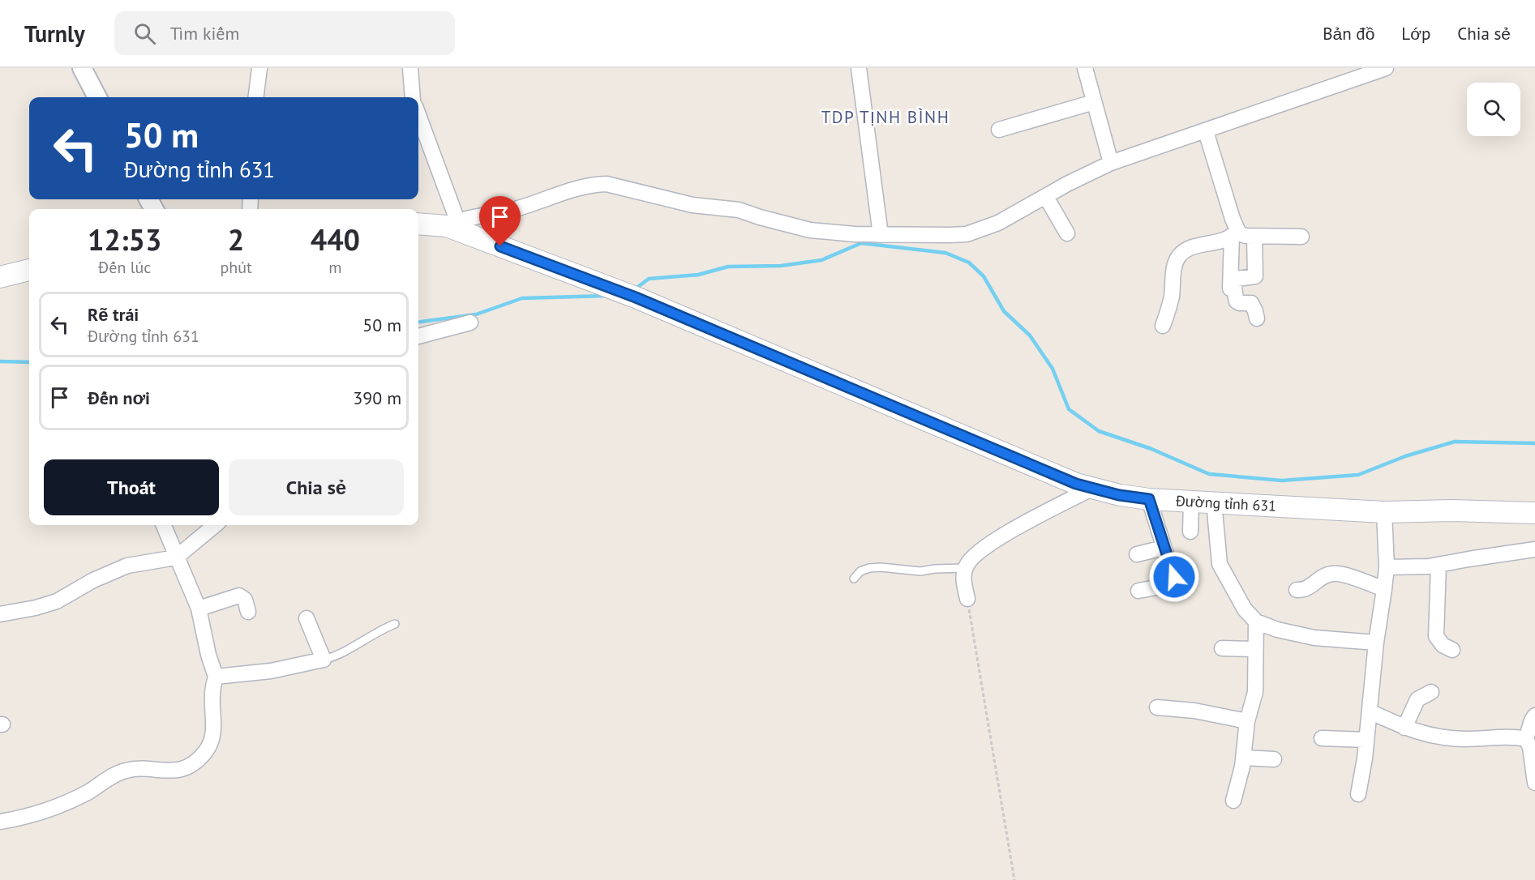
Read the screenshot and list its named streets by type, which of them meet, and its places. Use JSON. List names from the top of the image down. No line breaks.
{"streets":{"main road":["Đường tỉnh 631"]},"districts":["TDP TỊNH BÌNH"],"page":{"header":"Turnly","search":"Tìm kiếm","nav":["Bản đồ","Lớp","Chia sẻ"],"turn":["50 m","Đường tỉnh 631"],"eta":["12:53","Đến lúc","2","phút","440","m"],"list":[{"name":"Rẽ trái","note":"Đường tỉnh 631","value":"50 m"},{"name":"Đến nơi","value":"390 m"}],"buttons":["Thoát","Chia sẻ"]}}
